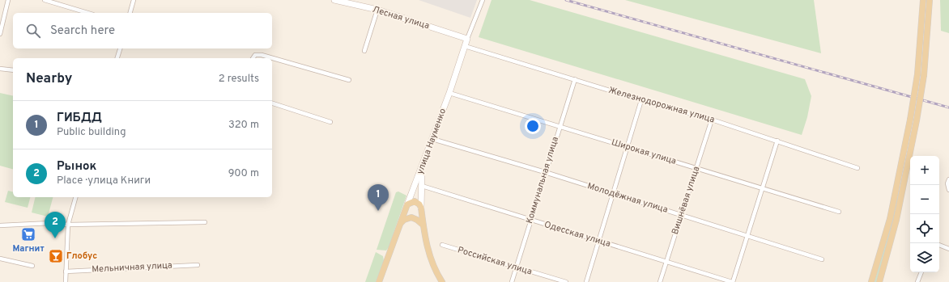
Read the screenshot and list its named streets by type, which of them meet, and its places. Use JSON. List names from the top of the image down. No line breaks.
{"streets":{"main road":["Лесная улица","улица Науменко"],"street":["Железнодорожная улица","Широкая улица","Коммунальная улица","Молодёжная улица","Вишнёвая улица","Одесская улица","Российская улица","Мельничная улица"]},"crossings":[["Лесная улица","улица Науменко"],["Железнодорожная улица","улица Науменко"],["Железнодорожная улица","Коммунальная улица"],["Железнодорожная улица","Вишнёвая улица"],["улица Науменко","Широкая улица"],["улица Науменко","Молодёжная улица"],["Широкая улица","Коммунальная улица"],["Широкая улица","Вишнёвая улица"],["Коммунальная улица","Молодёжная улица"],["Коммунальная улица","Одесская улица"],["Коммунальная улица","Российская улица"],["Молодёжная улица","Вишнёвая улица"],["Вишнёвая улица","Одесская улица"]],"places":{"supermarket":["Магнит"],"bar":["Глобус"]},"page":{"search":"Search here","heading":["Nearby","2 results"],"list":[{"mark":"1","name":"ГИБДД","note":"Public building","value":"320 m"},{"mark":"2","name":"Рынок","note":"Place · улица Книги","value":"900 m"}],"map_buttons":["+","−"],"pins":["1","2"]}}
